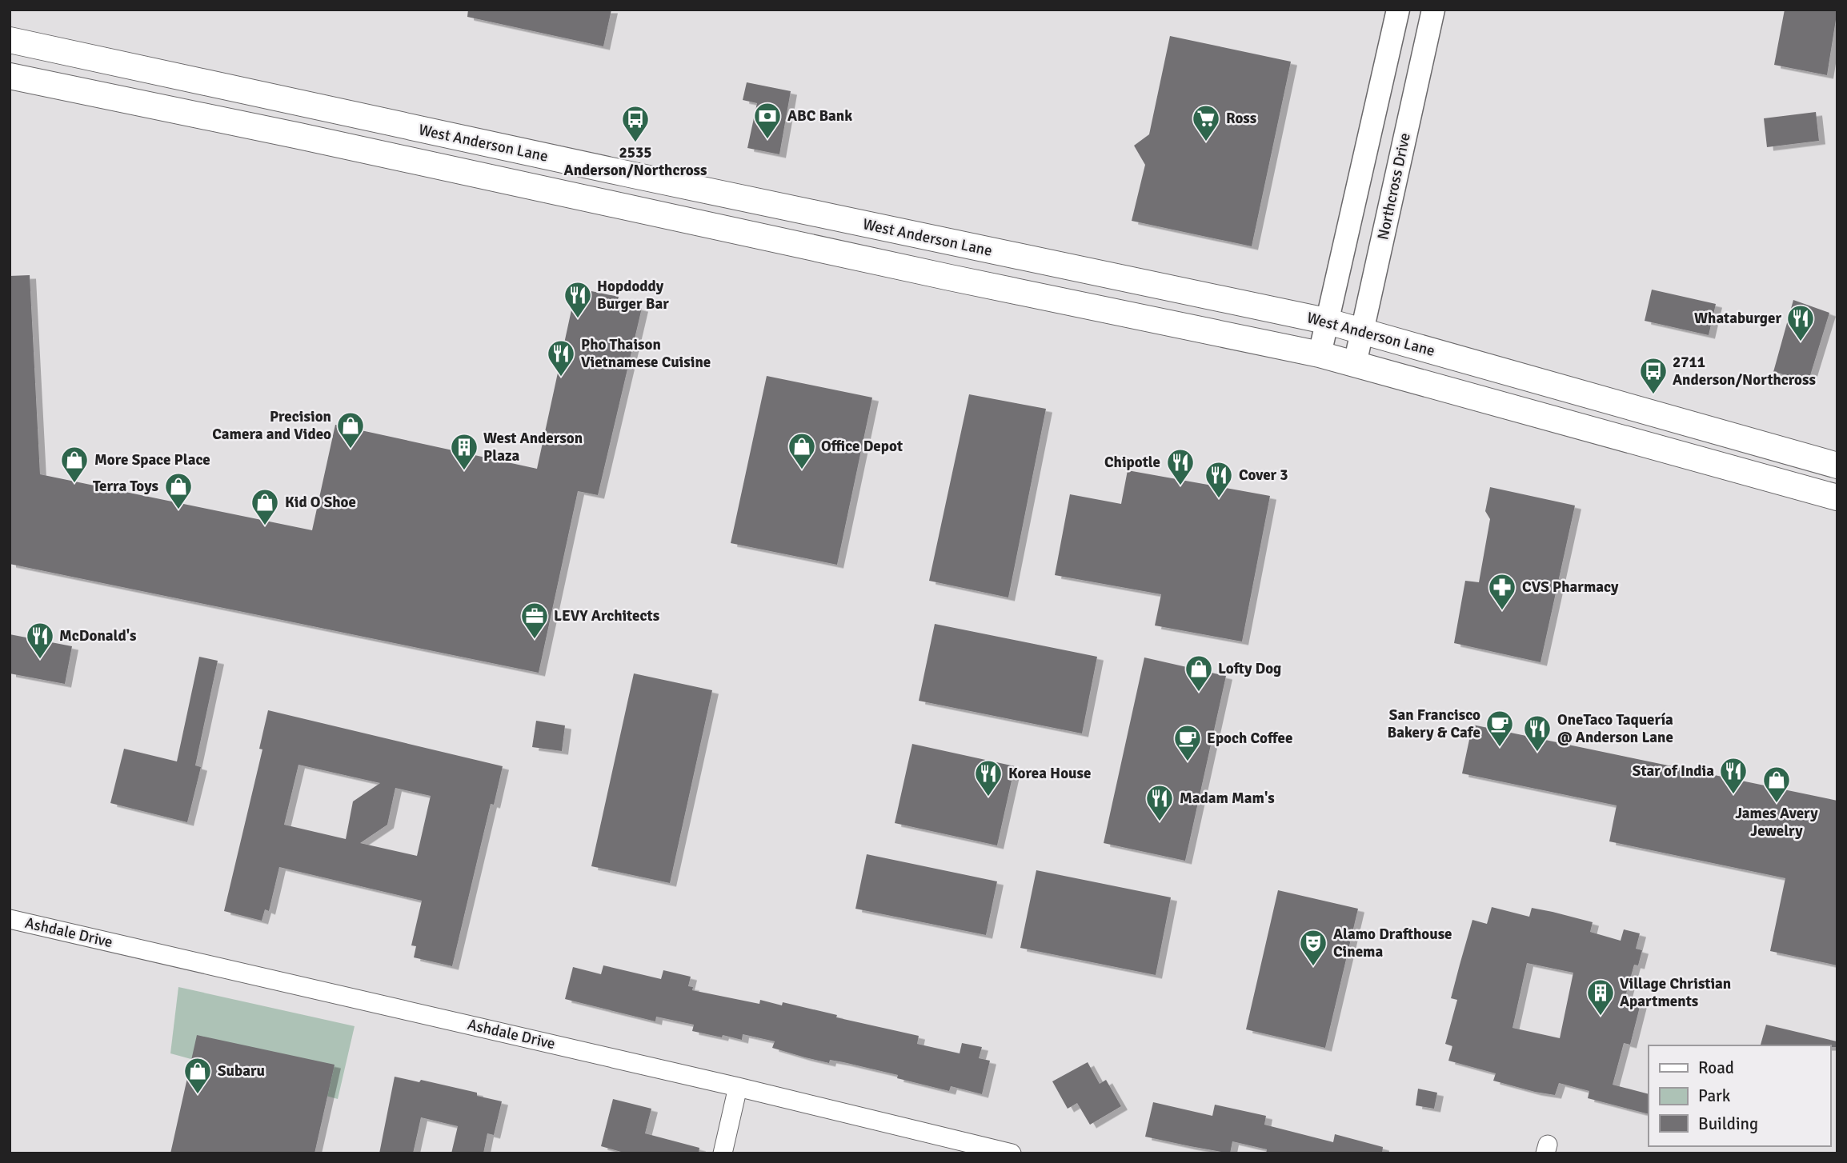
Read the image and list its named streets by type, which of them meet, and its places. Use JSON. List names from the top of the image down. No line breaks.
{"streets":{"main road":["West Anderson Lane"],"street":["Northcross Drive","Ashdale Drive"]},"crossings":[["West Anderson Lane","Northcross Drive"]],"places":{"bank":["ABC Bank"],"supermarket":["Ross"],"bus stop":["2535 Anderson/Northcross","2711 Anderson/Northcross"],"restaurant":["Hopdoddy Burger Bar","Whataburger","Pho Thaison Vietnamese Cuisine","Chipotle","Cover 3","McDonald's","OneTaco Taquería @ Anderson Lane","Star of India","Korea House","Madam Mam's"],"shop":["Precision Camera and Video","Office Depot","More Space Place","Terra Toys","Kid O Shoe","Lofty Dog","James Avery Jewelry","Subaru"],"building":["West Anderson Plaza","Village Christian Apartments"],"pharmacy":["CVS Pharmacy"],"office":["LEVY Architects"],"cafe":["San Francisco Bakery & Cafe","Epoch Coffee"],"theatre":["Alamo Drafthouse Cinema"]},"legend":["Road","Park","Building"]}
